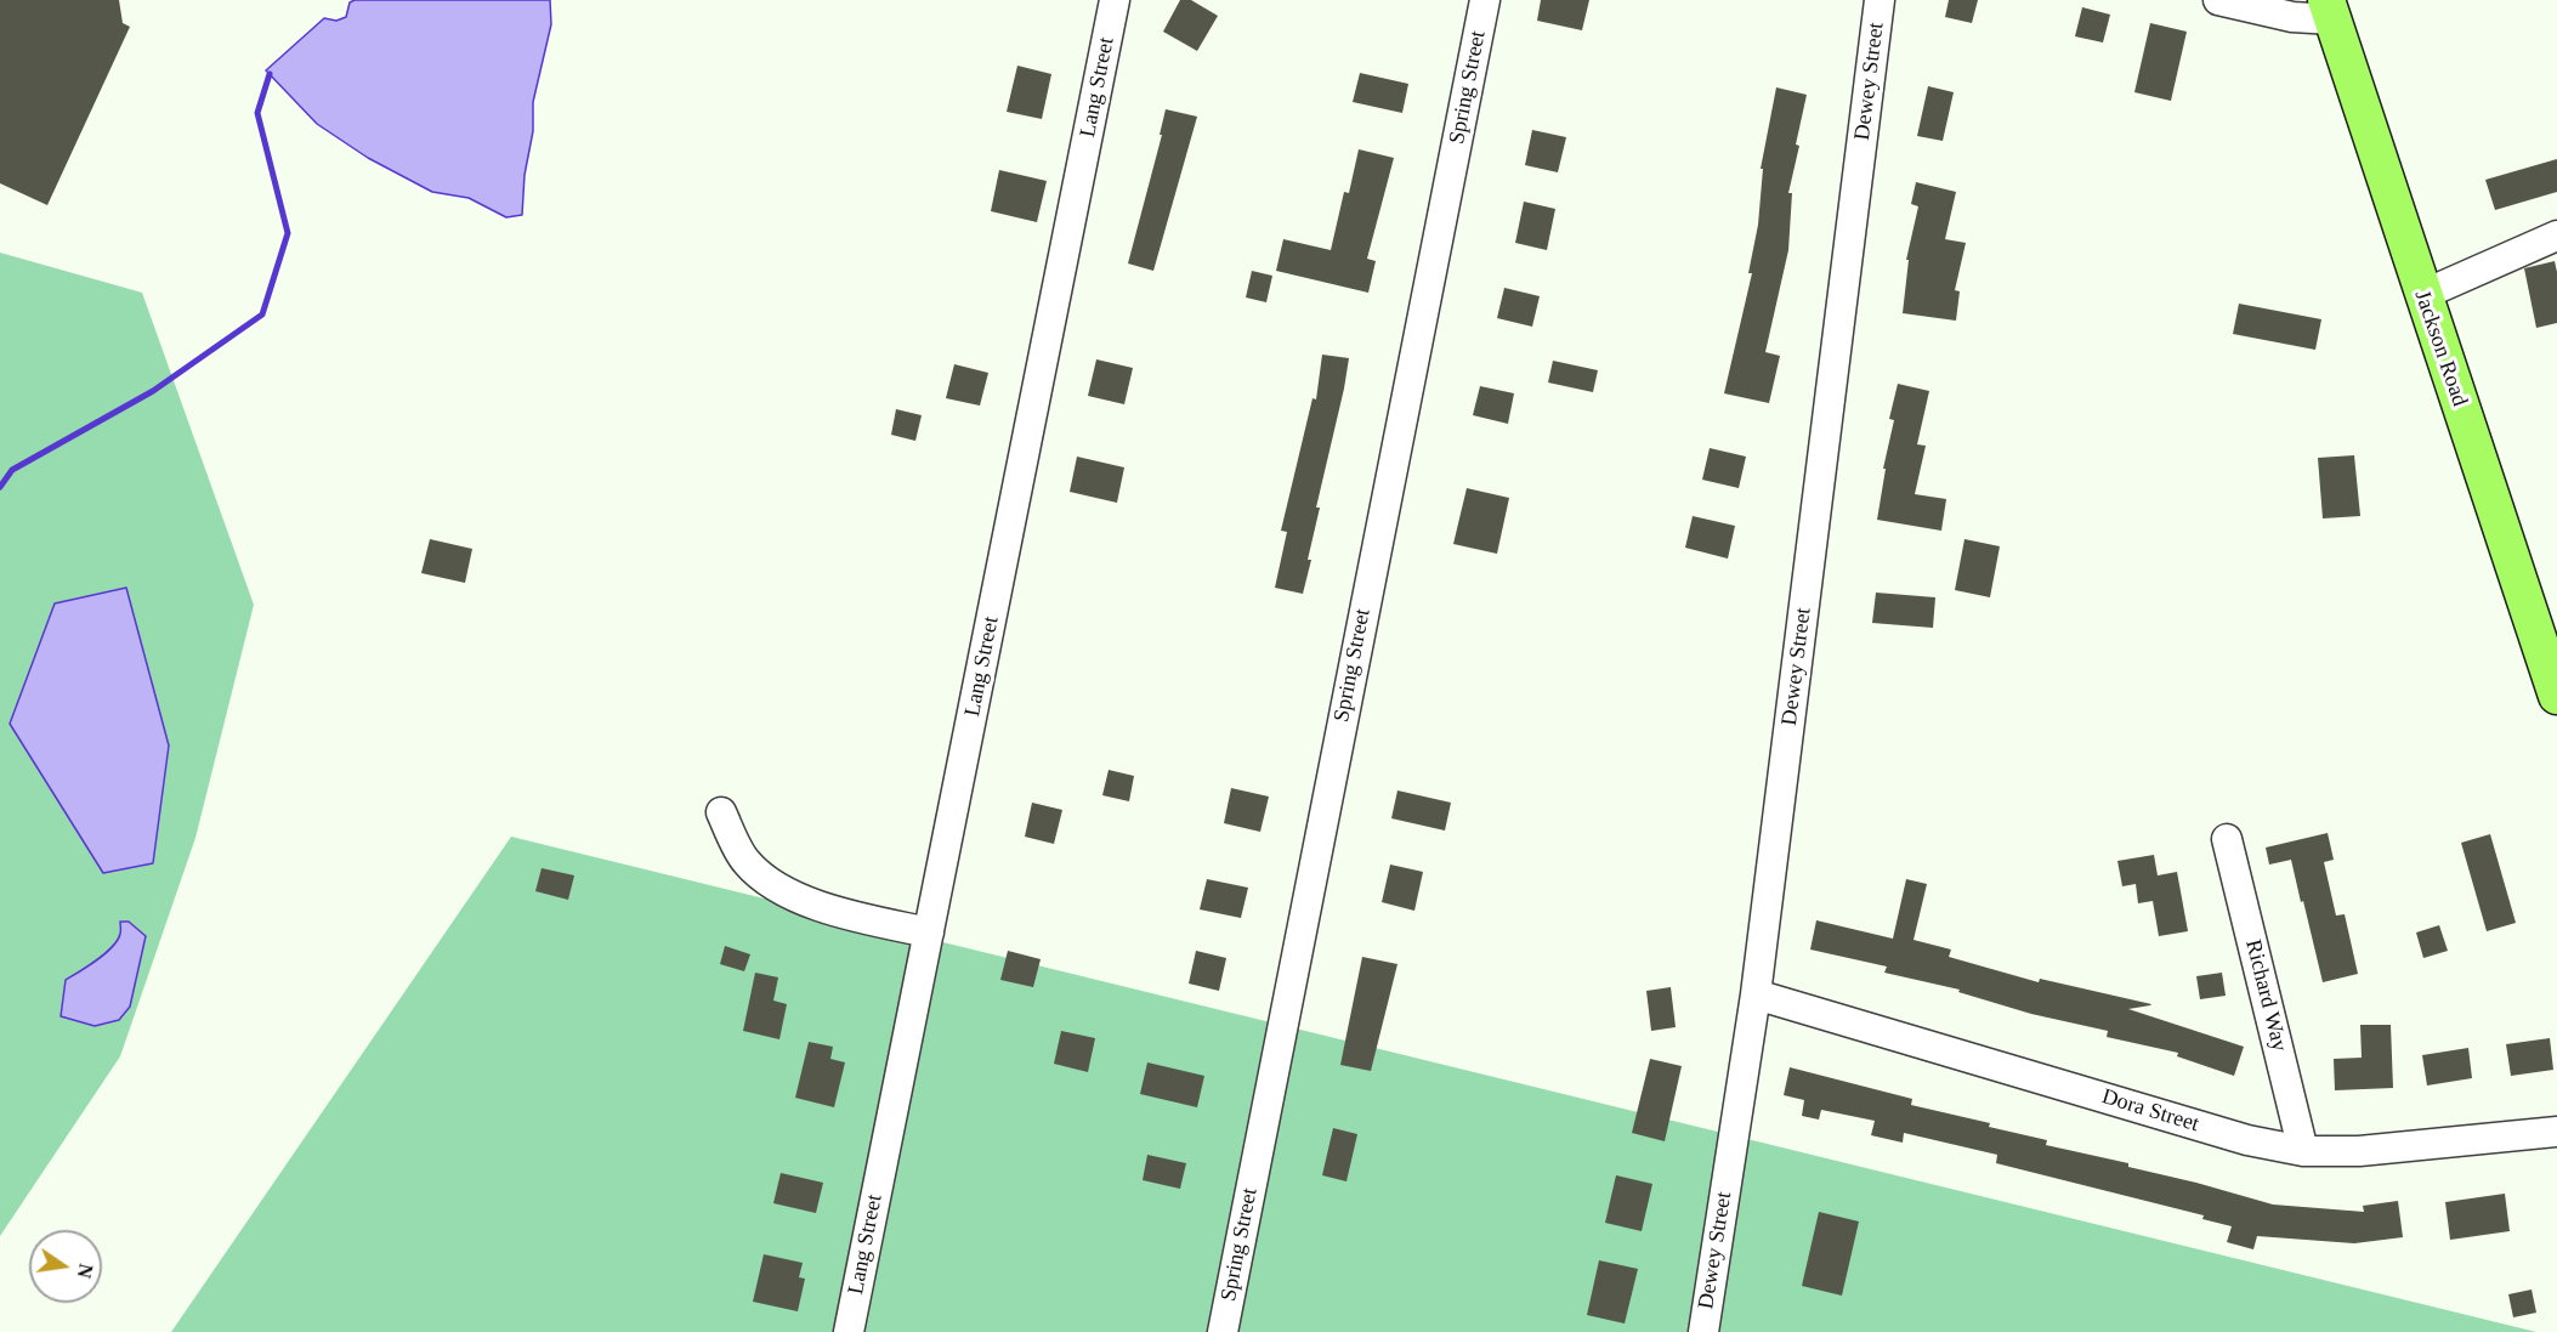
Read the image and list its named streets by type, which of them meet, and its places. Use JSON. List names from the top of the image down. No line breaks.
{"streets":{"main road":["Jackson Road"],"street":["Dewey Street","Lang Street","Spring Street","Richard Way","Dora Street"]},"crossings":[["Dewey Street","Dora Street"],["Richard Way","Dora Street"]],"north":"right"}
